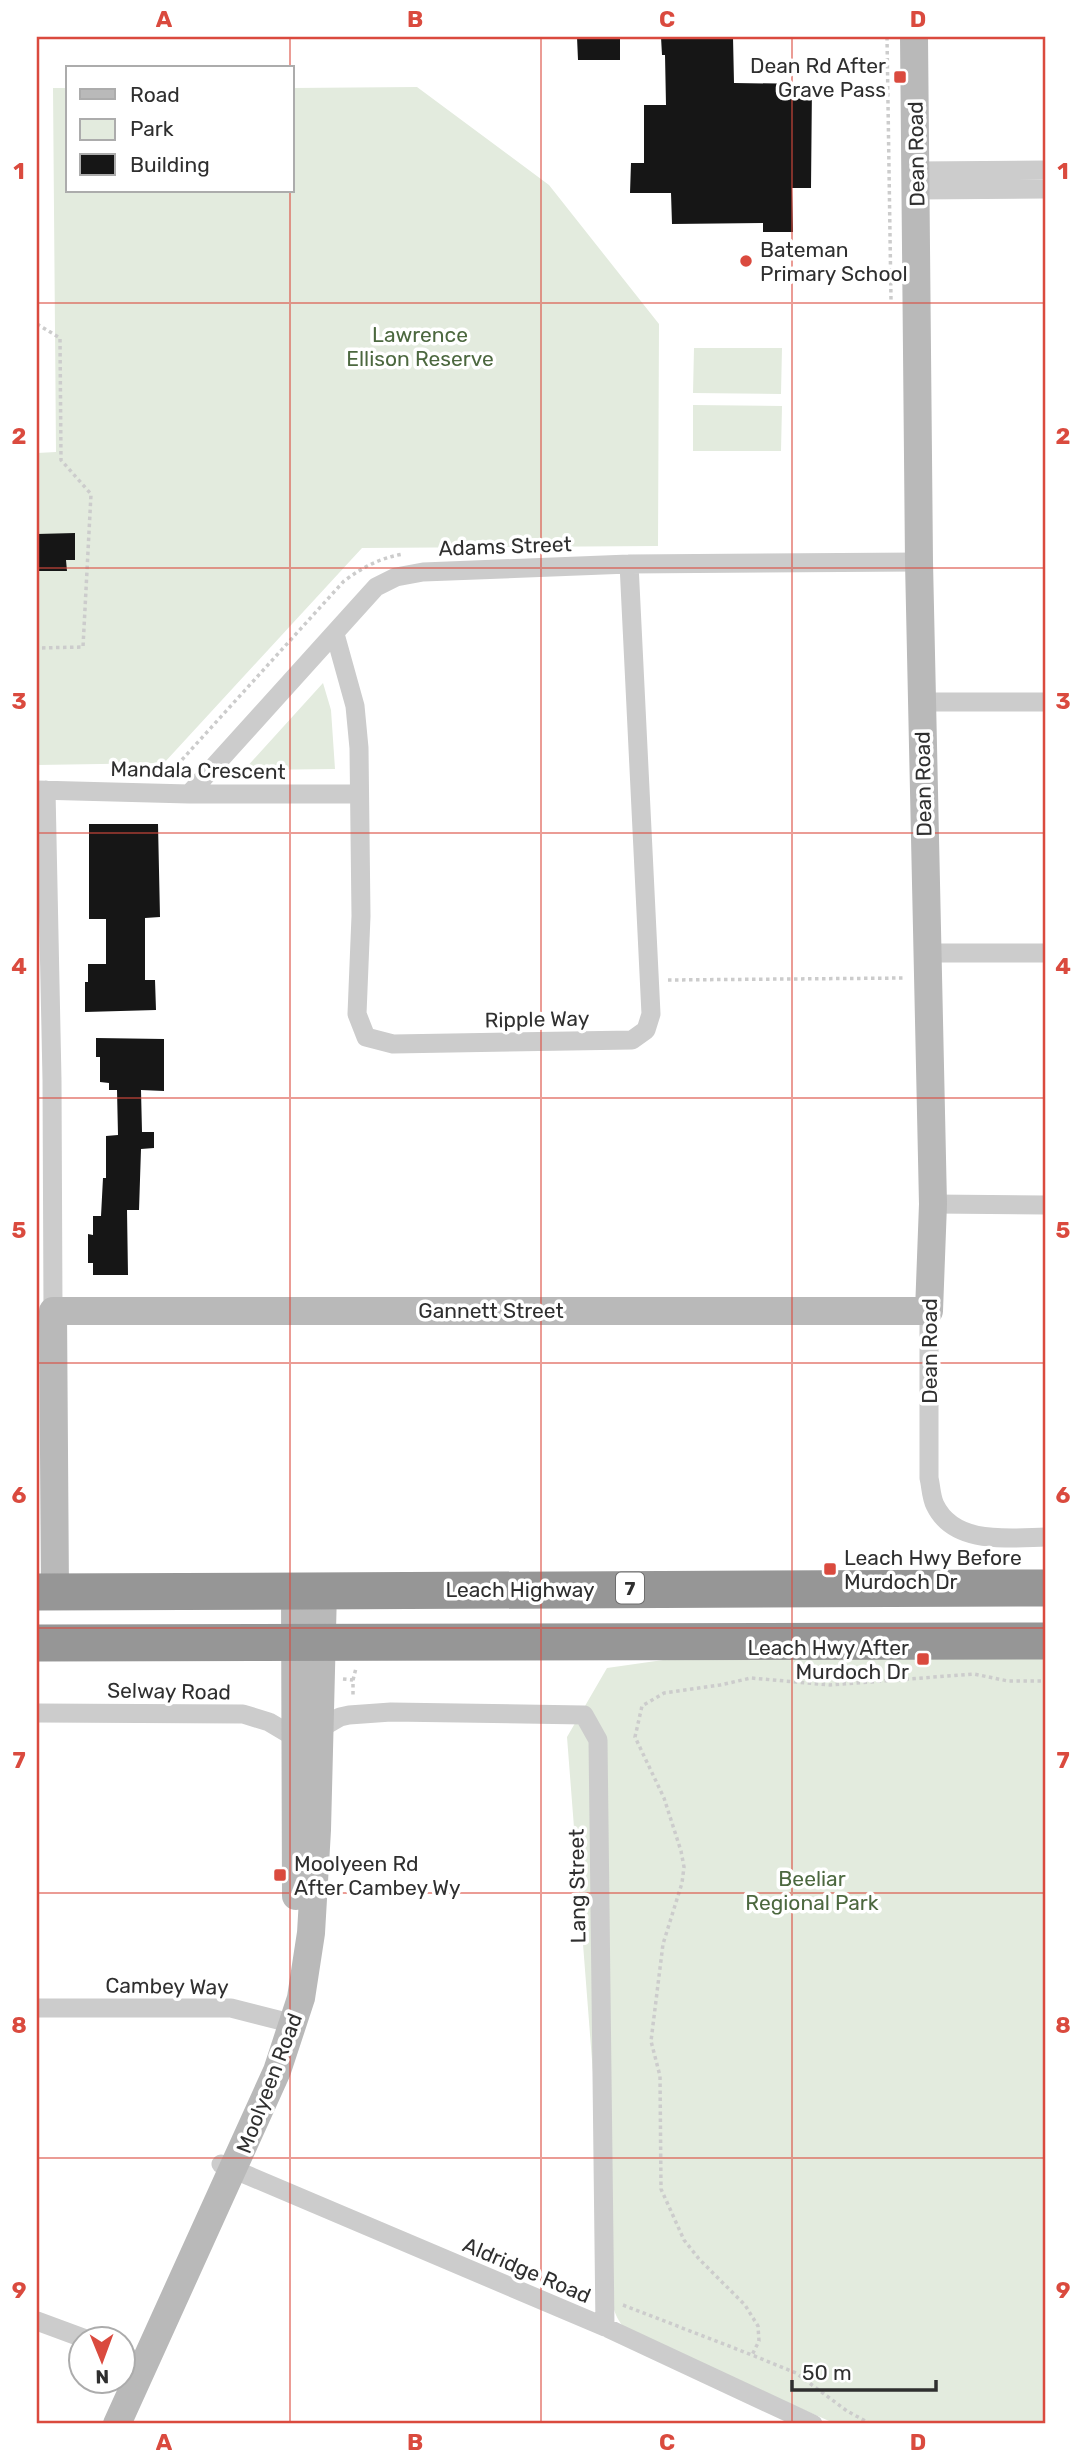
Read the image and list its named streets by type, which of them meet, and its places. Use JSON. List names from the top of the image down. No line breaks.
{"streets":{"highway":["7","Leach Highway"],"street":["Dean Road","Adams Street","Mandala Crescent","Ripple Way","Gannett Street","Selway Road","Lang Street","Cambey Way","Moolyeen Road","Aldridge Road"]},"crossings":[["Dean Road","Adams Street"],["Dean Road","Gannett Street"],["Adams Street","Mandala Crescent"],["Adams Street","Ripple Way"],["Mandala Crescent","Ripple Way"],["Leach Highway","Moolyeen Road"],["Selway Road","Lang Street"],["Selway Road","Moolyeen Road"],["Lang Street","Moolyeen Road"],["Lang Street","Aldridge Road"],["Cambey Way","Moolyeen Road"],["Moolyeen Road","Aldridge Road"]],"parks":["Lawrence Ellison Reserve","Beeliar Regional Park"],"places":{"transit":["Dean Rd After Grave Pass","Leach Hwy Before Murdoch Dr","Leach Hwy After Murdoch Dr","Moolyeen Rd After Cambey Wy"],"other":["Bateman Primary School"]},"legend":["Road","Park","Building"],"scale_bar":"50 m","north":"bottom","grid":{"columns":["A","B","C","D"],"rows":["1","2","3","4","5","6","7","8","9"]}}
